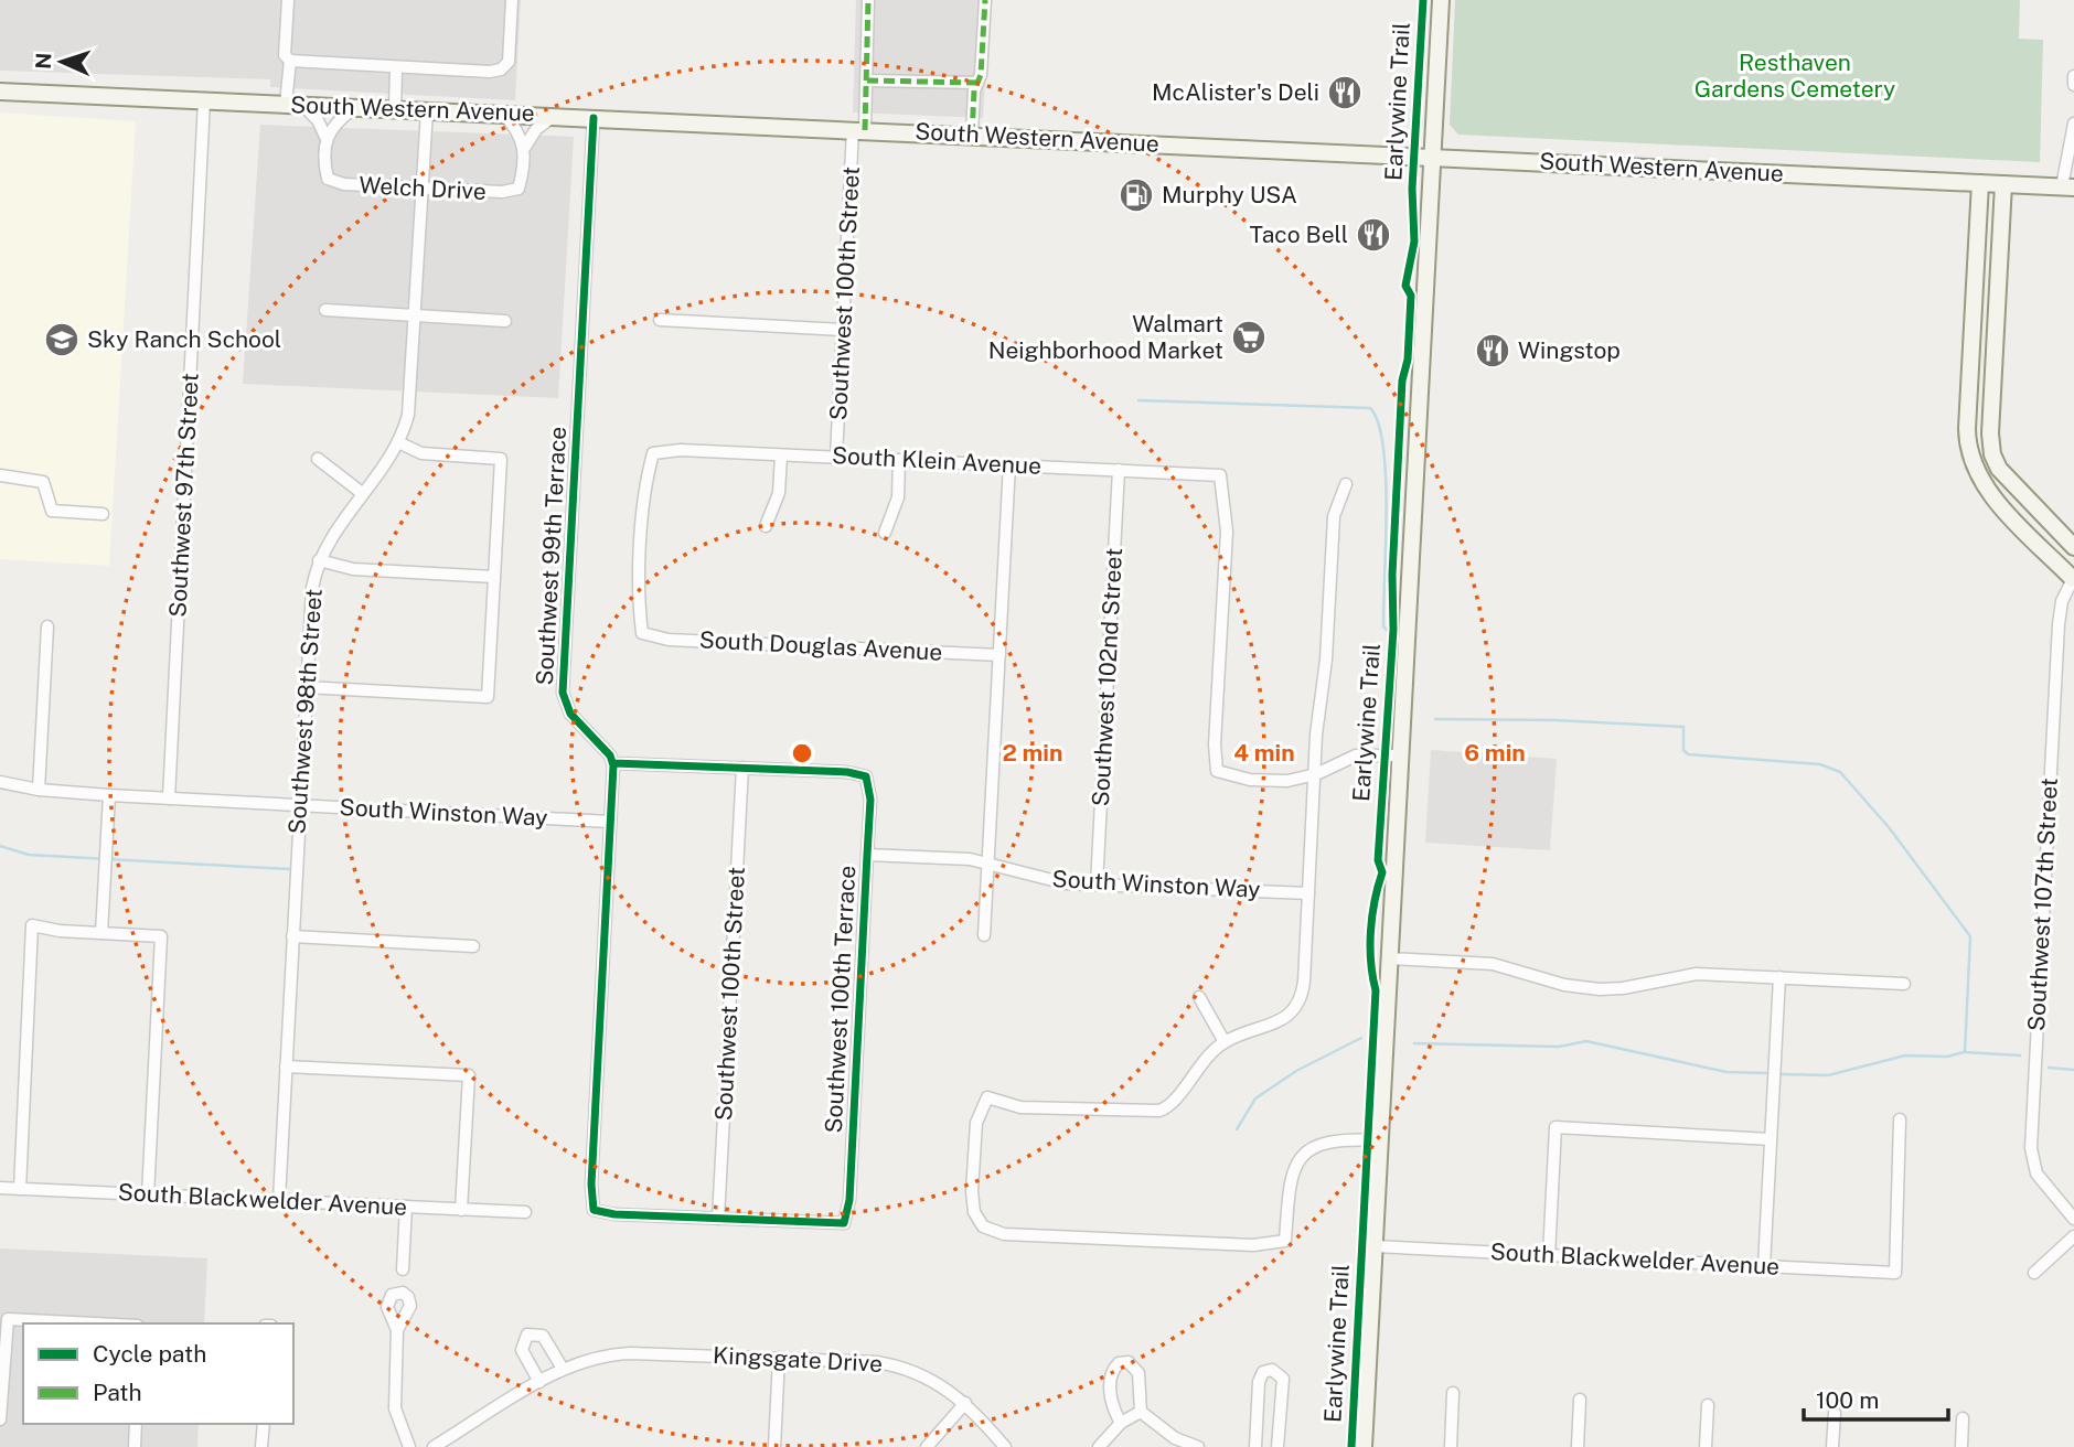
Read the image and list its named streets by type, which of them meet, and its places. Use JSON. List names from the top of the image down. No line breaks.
{"streets":{"main road":["South Western Avenue","Southwest 107th Street"],"street":["Welch Drive","Southwest 100th Street","South Klein Avenue","Southwest 97th Street","Southwest 99th Terrace","South Douglas Avenue","Southwest 102nd Street","Southwest 98th Street","South Winston Way","Southwest 100th Terrace","South Blackwelder Avenue","Kingsgate Drive"],"cycle path":["Earlywine Trail"]},"crossings":[["South Western Avenue","Southwest 100th Street"],["South Western Avenue","Southwest 97th Street"],["South Western Avenue","Southwest 99th Terrace"],["South Western Avenue","Southwest 98th Street"],["South Western Avenue","Southwest 107th Street"],["Welch Drive","Southwest 98th Street"],["Southwest 100th Street","South Klein Avenue"],["Southwest 100th Street","Southwest 100th Terrace"],["South Klein Avenue","South Douglas Avenue"],["South Klein Avenue","Southwest 102nd Street"],["Southwest 97th Street","South Winston Way"],["Southwest 102nd Street","South Winston Way"],["Southwest 98th Street","South Winston Way"],["Southwest 98th Street","South Blackwelder Avenue"],["South Winston Way","Southwest 100th Terrace"]],"parks":["Resthaven Gardens Cemetery"],"places":{"restaurant":["McAlister's Deli","Taco Bell","Wingstop"],"fuel station":["Murphy USA"],"supermarket":["Walmart Neighborhood Market"],"school or university":["Sky Ranch School"]},"legend":["Cycle path","Path"],"scale_bar":"100 m","north":"left","rings":["2 min","4 min","6 min"]}
